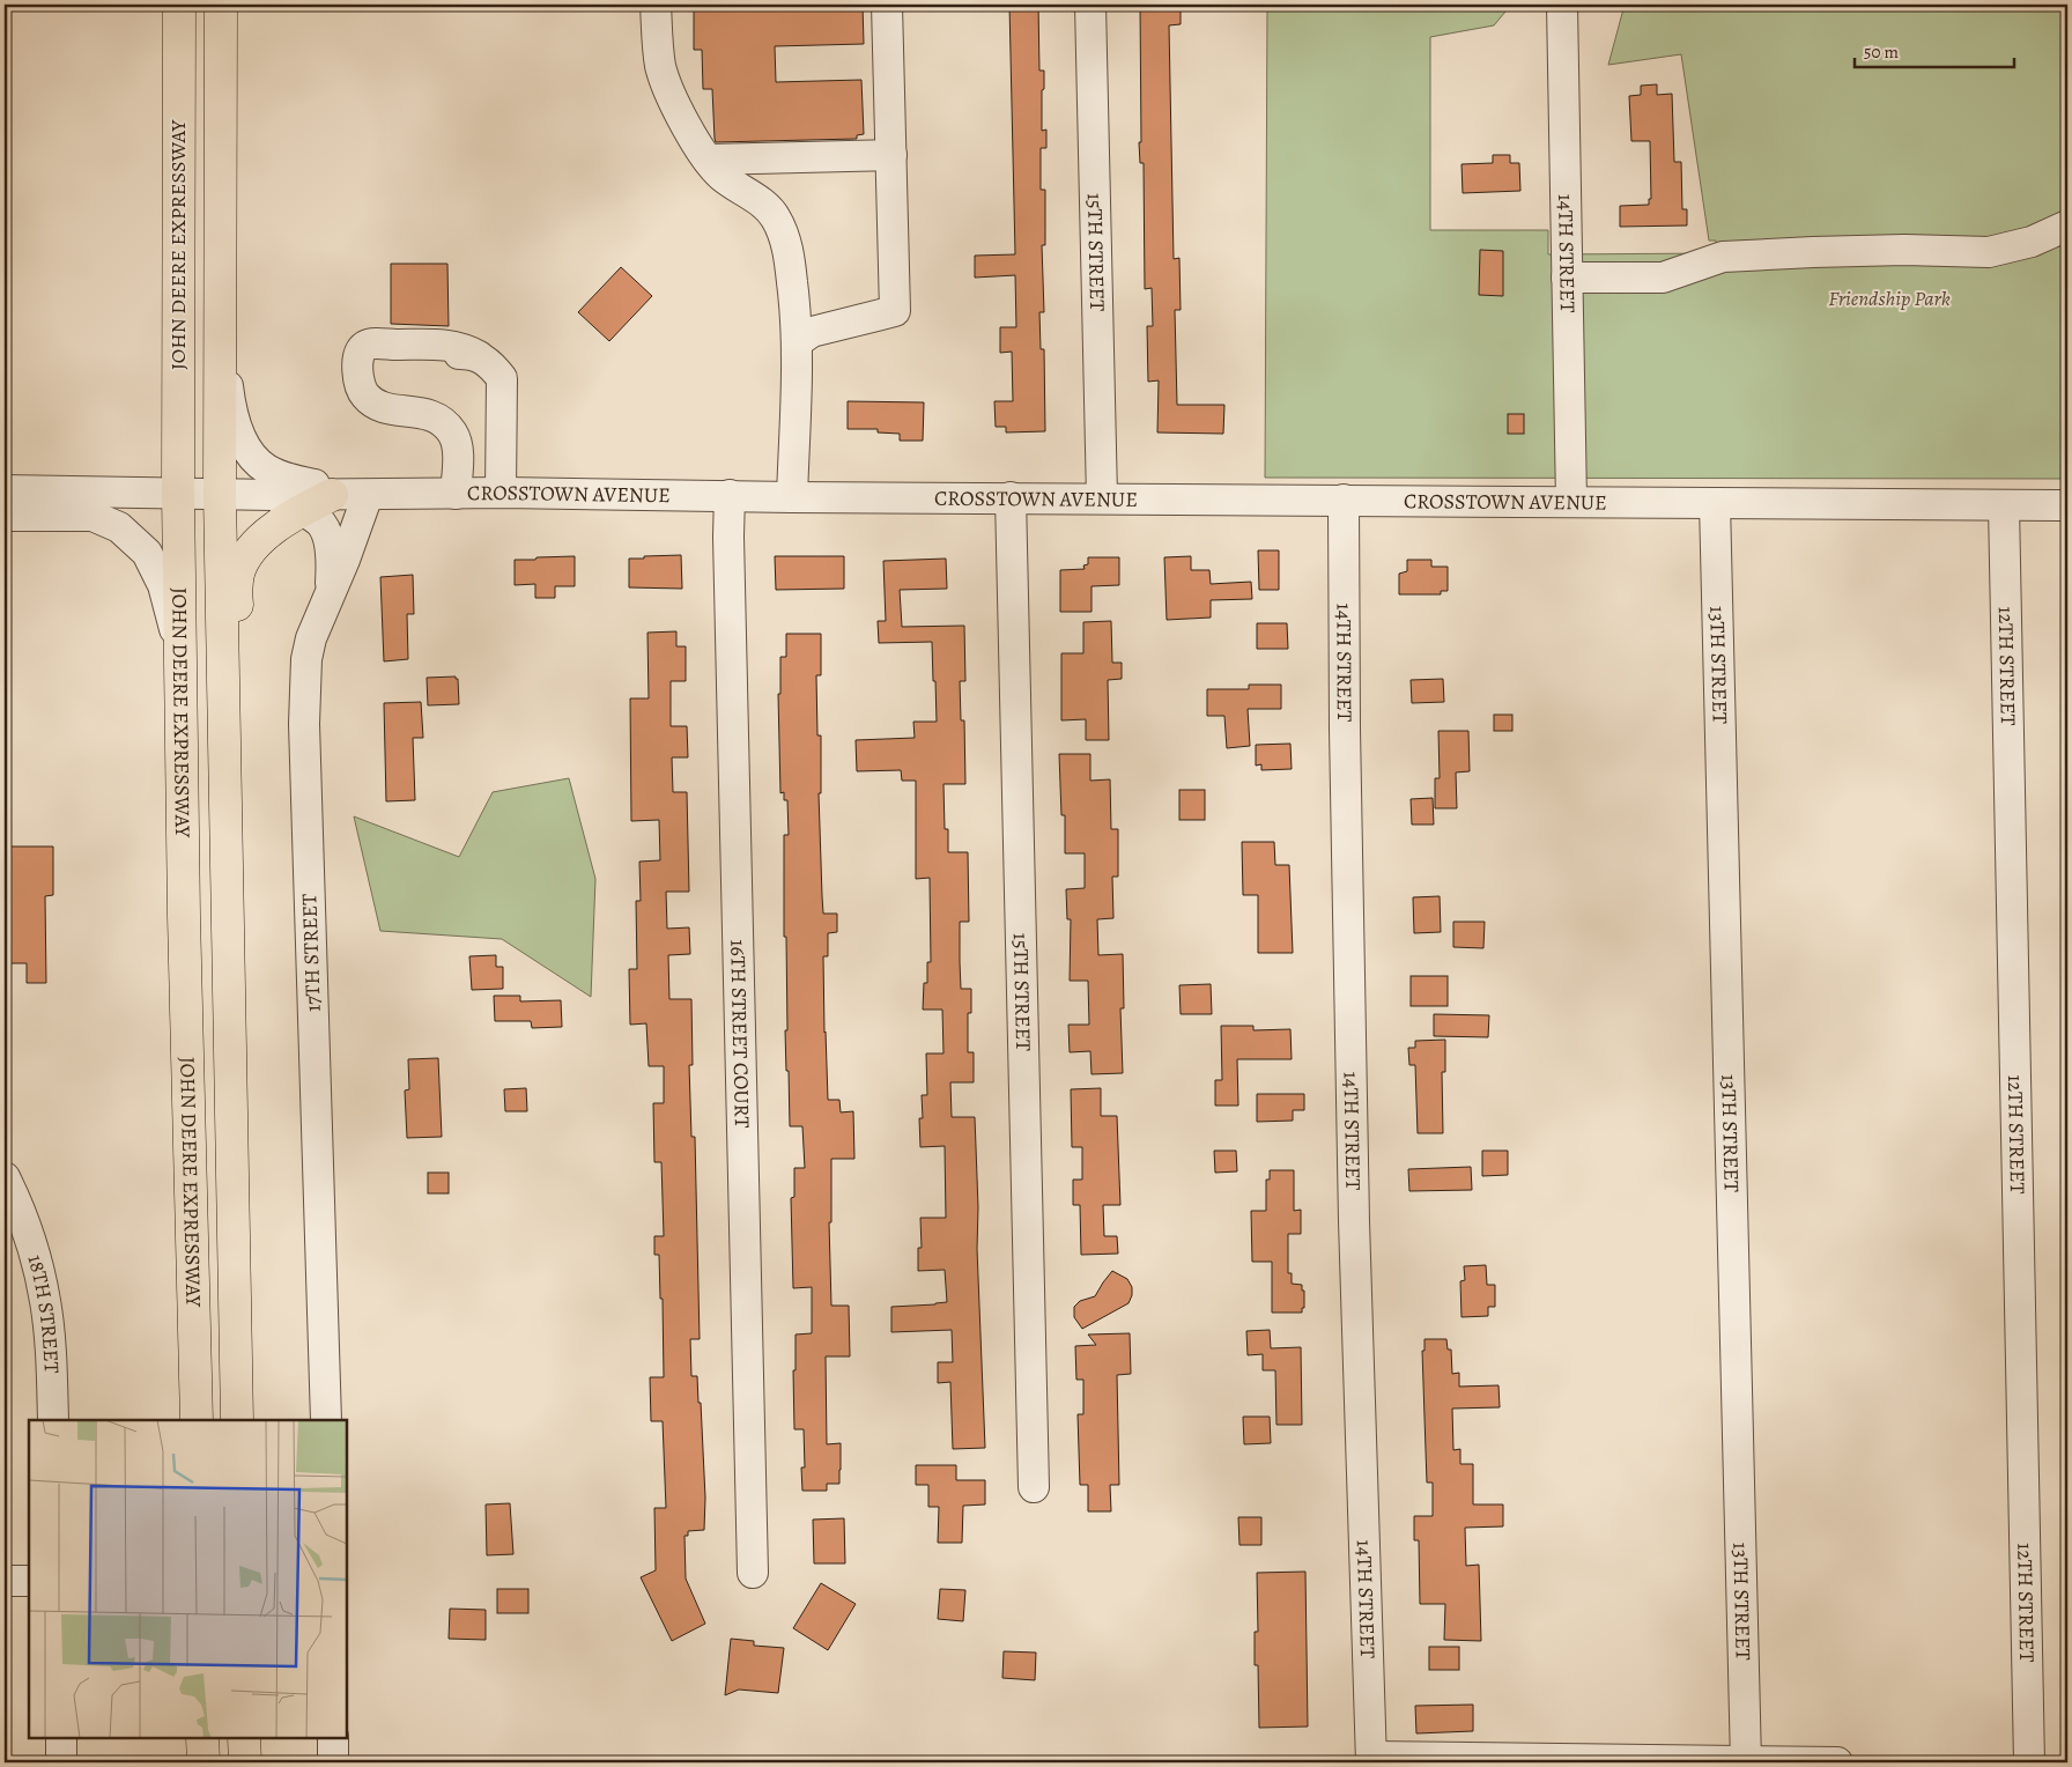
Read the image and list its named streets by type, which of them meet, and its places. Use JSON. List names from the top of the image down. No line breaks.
{"streets":{"highway":["JOHN DEERE EXPRESSWAY"],"street":["15TH STREET","14TH STREET","CROSSTOWN AVENUE","13TH STREET","12TH STREET","17TH STREET","16TH STREET COURT","18TH STREET"]},"crossings":[["JOHN DEERE EXPRESSWAY","CROSSTOWN AVENUE"],["15TH STREET","CROSSTOWN AVENUE"],["14TH STREET","CROSSTOWN AVENUE"],["CROSSTOWN AVENUE","13TH STREET"],["CROSSTOWN AVENUE","12TH STREET"],["CROSSTOWN AVENUE","17TH STREET"],["CROSSTOWN AVENUE","16TH STREET COURT"]],"parks":["Friendship Park"],"scale_bar":"50 m"}
